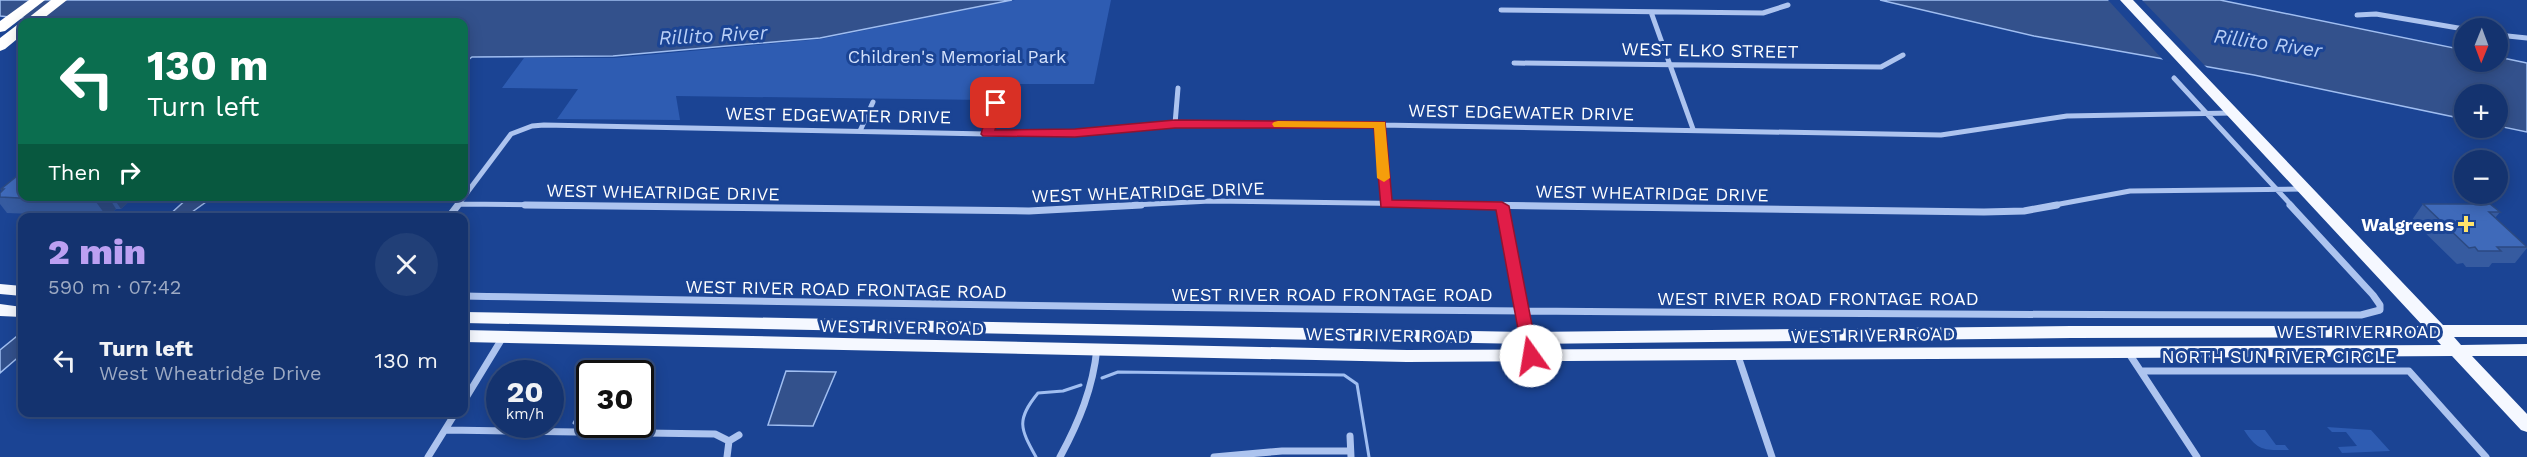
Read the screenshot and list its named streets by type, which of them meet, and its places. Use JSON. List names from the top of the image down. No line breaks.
{"streets":{"main road":["WEST RIVER ROAD"],"street":["WEST ELKO STREET","WEST EDGEWATER DRIVE","WEST WHEATRIDGE DRIVE","WEST RIVER ROAD FRONTAGE ROAD","NORTH SUN RIVER CIRCLE"]},"crossings":[["WEST WHEATRIDGE DRIVE","WEST RIVER ROAD FRONTAGE ROAD"],["WEST RIVER ROAD","NORTH SUN RIVER CIRCLE"]],"water":["Rillito River"],"parks":["Children's Memorial Park"],"places":{"health":["Walgreens"]},"north":"bottom","page":{"map_buttons":["+","−"],"turn":["130 m","Turn left"],"then":"Then","heading":["2 min","590 m · 07:42"],"list":[{"name":"Turn left","note":"West Wheatridge Drive","value":"130 m"}],"speed":"20 km/h","limit":"30"}}
